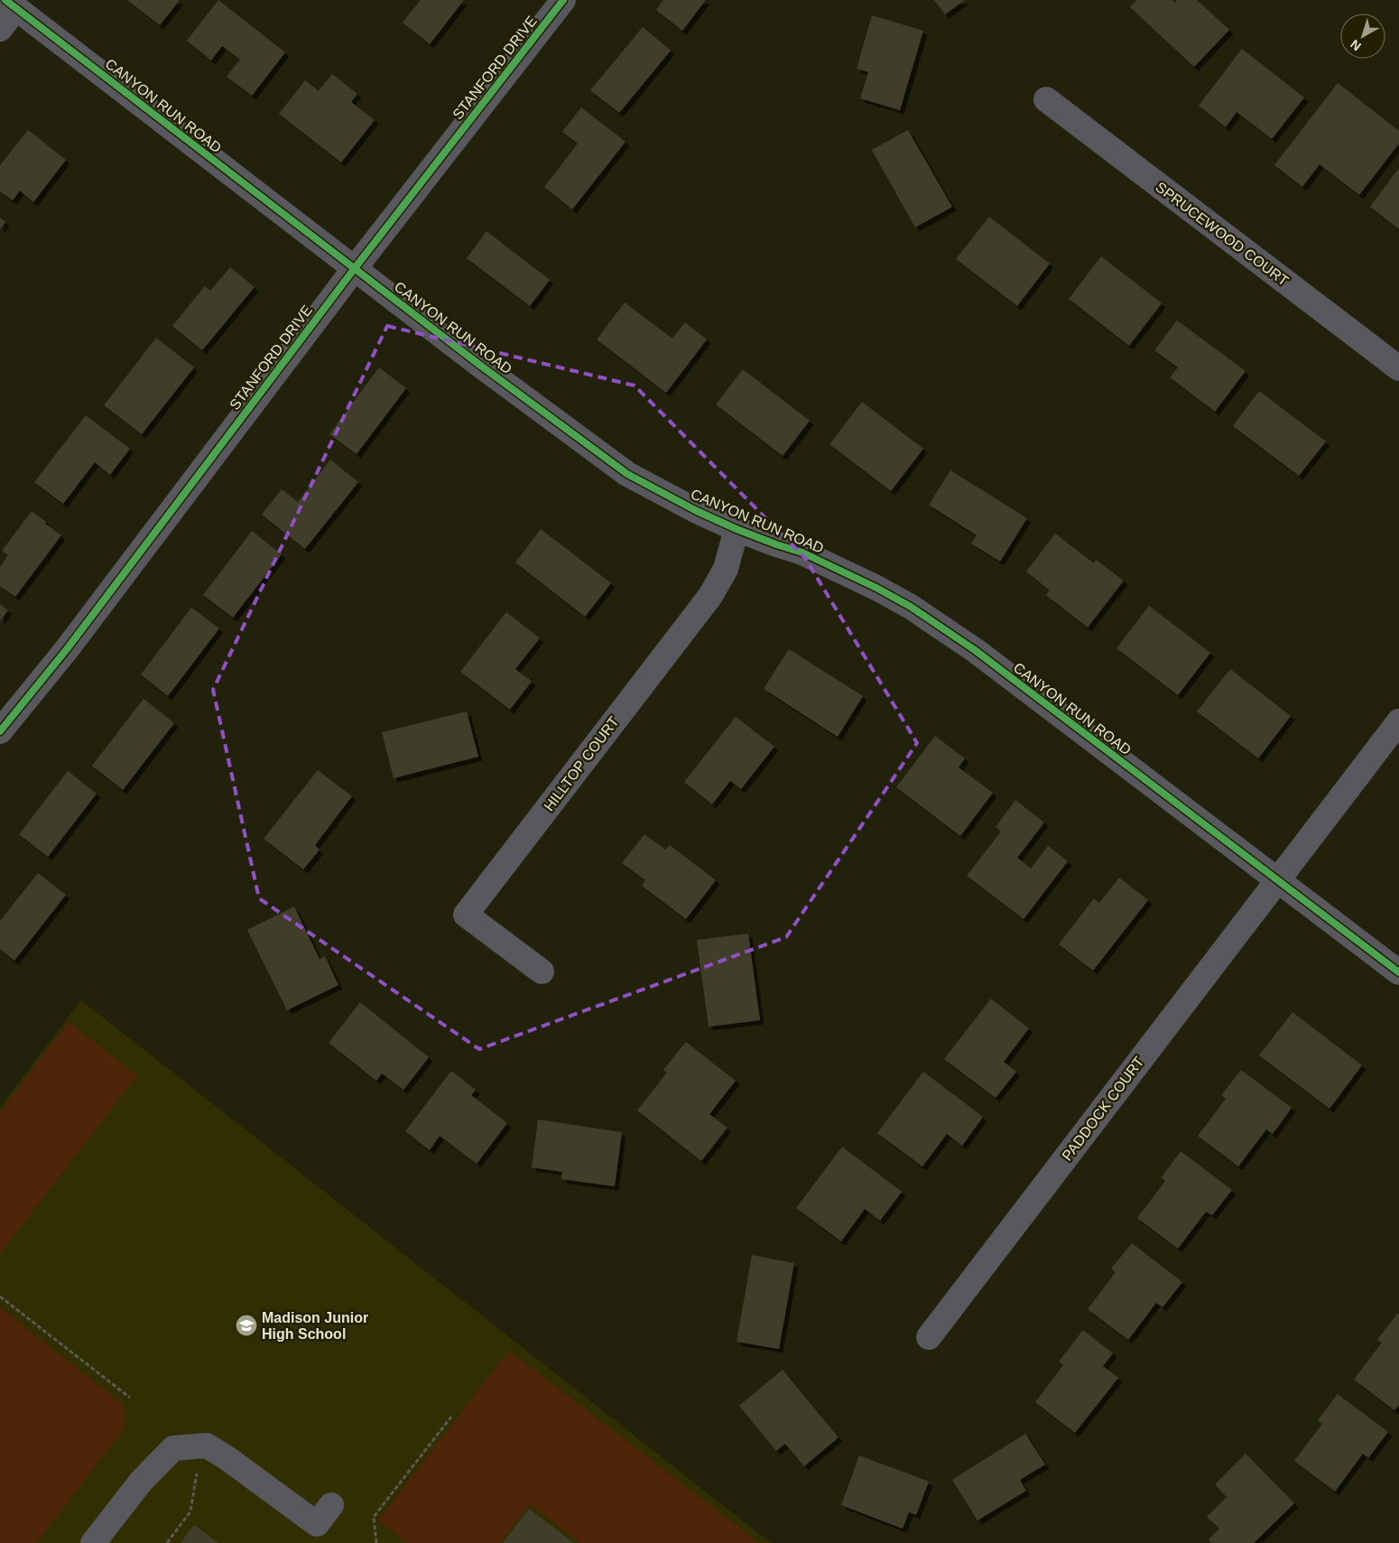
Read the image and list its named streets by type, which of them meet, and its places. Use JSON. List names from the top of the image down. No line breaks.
{"streets":{"street":["STANFORD DRIVE","CANYON RUN ROAD","SPRUCEWOOD COURT","HILLTOP COURT","PADDOCK COURT"]},"crossings":[["STANFORD DRIVE","CANYON RUN ROAD"],["CANYON RUN ROAD","HILLTOP COURT"],["CANYON RUN ROAD","PADDOCK COURT"]],"places":{"school or university":["Madison Junior High School"]},"north":"bottom left"}
